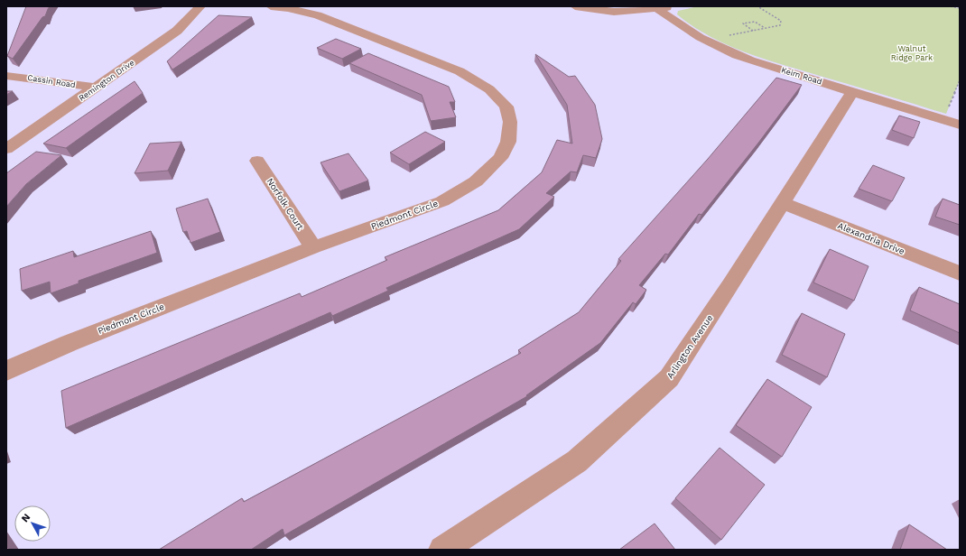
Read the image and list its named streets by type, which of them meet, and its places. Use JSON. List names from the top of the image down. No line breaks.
{"streets":{"street":["Keim Road","Remington Drive","Cassin Road","Norfolk Court","Piedmont Circle","Alexandria Drive","Arlington Avenue"]},"crossings":[["Keim Road","Arlington Avenue"],["Remington Drive","Cassin Road"],["Norfolk Court","Piedmont Circle"],["Alexandria Drive","Arlington Avenue"]],"parks":["Walnut Ridge Park"],"north":"top left"}
